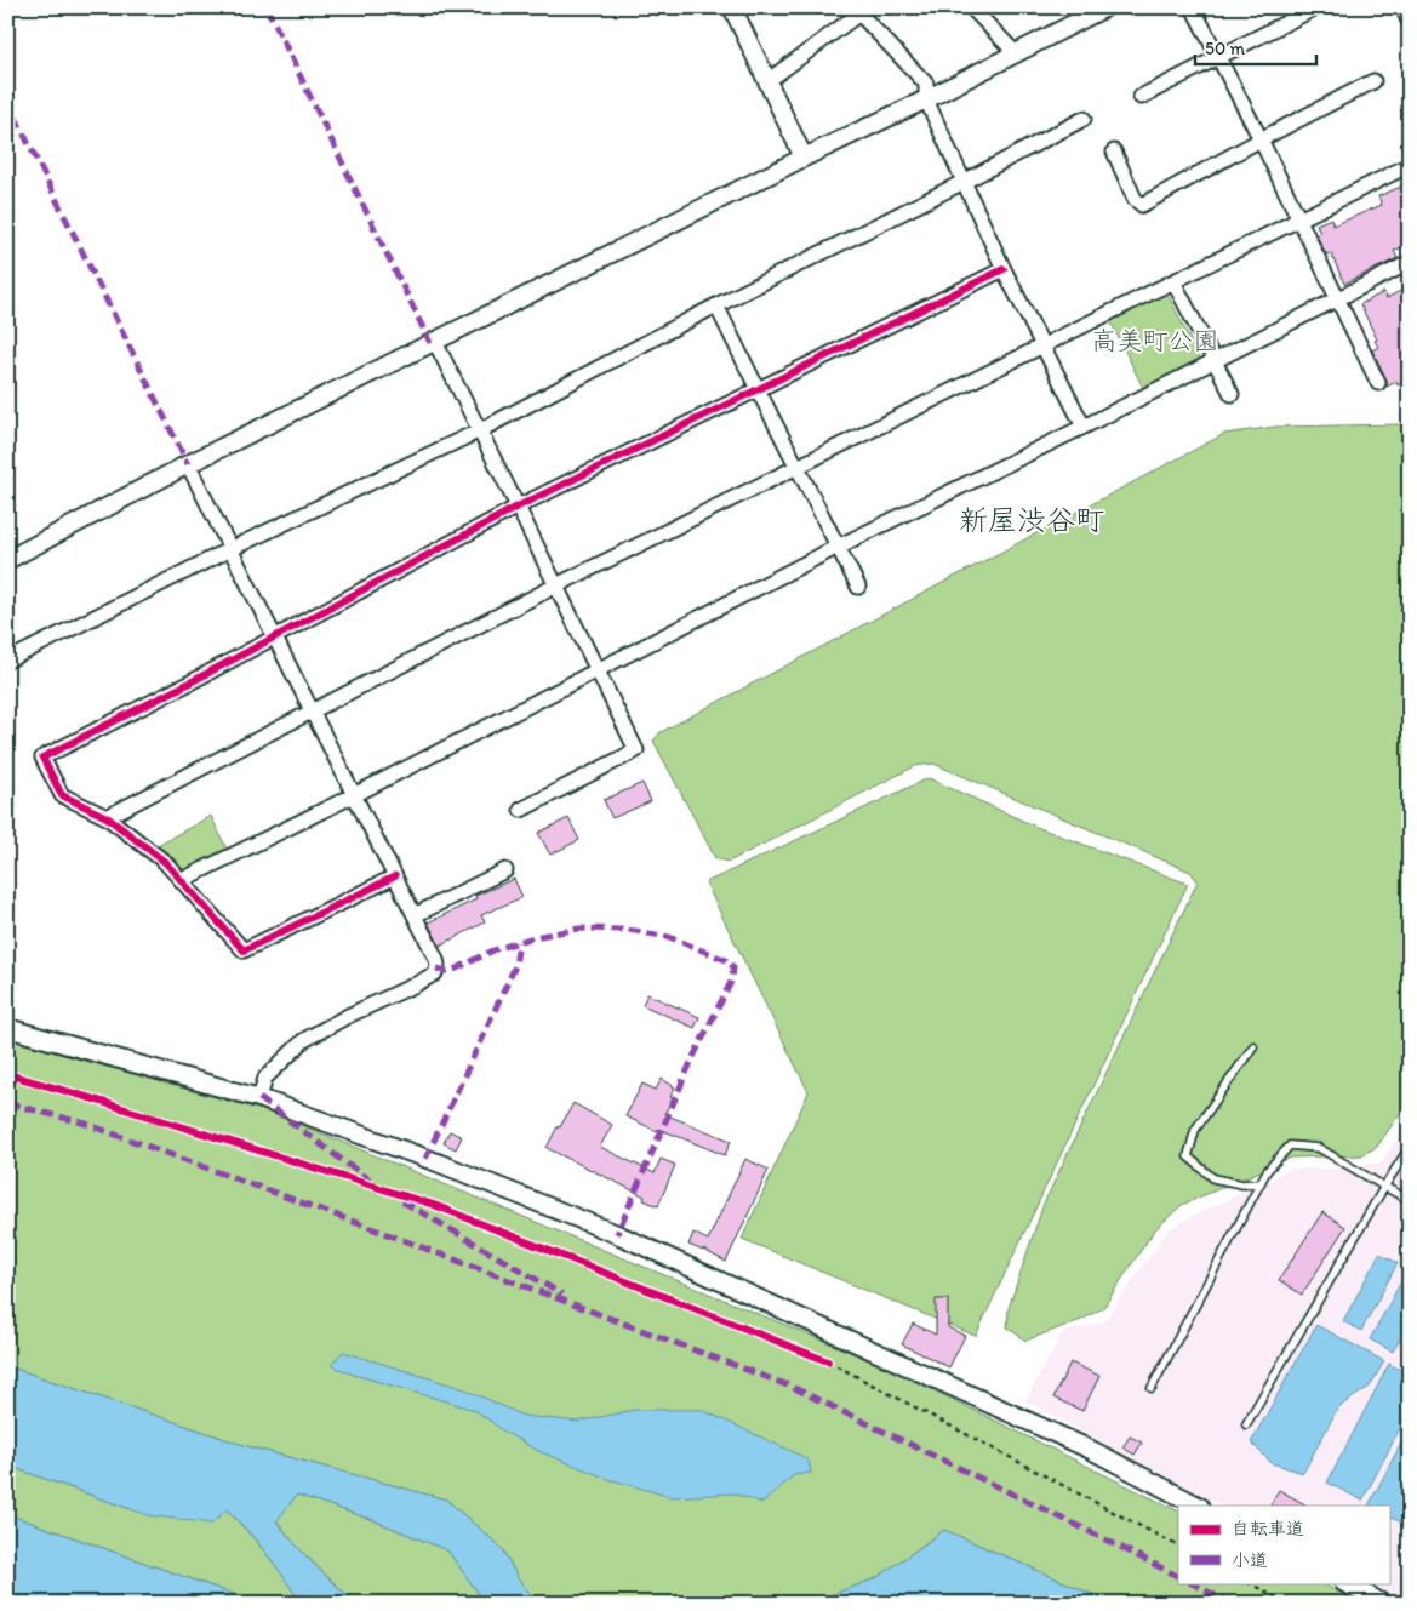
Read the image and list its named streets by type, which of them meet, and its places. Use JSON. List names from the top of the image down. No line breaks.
{"districts":["新屋渋谷町"],"parks":["高美町公園"],"legend":["自転車道","小道"],"scale_bar":"50 m"}
